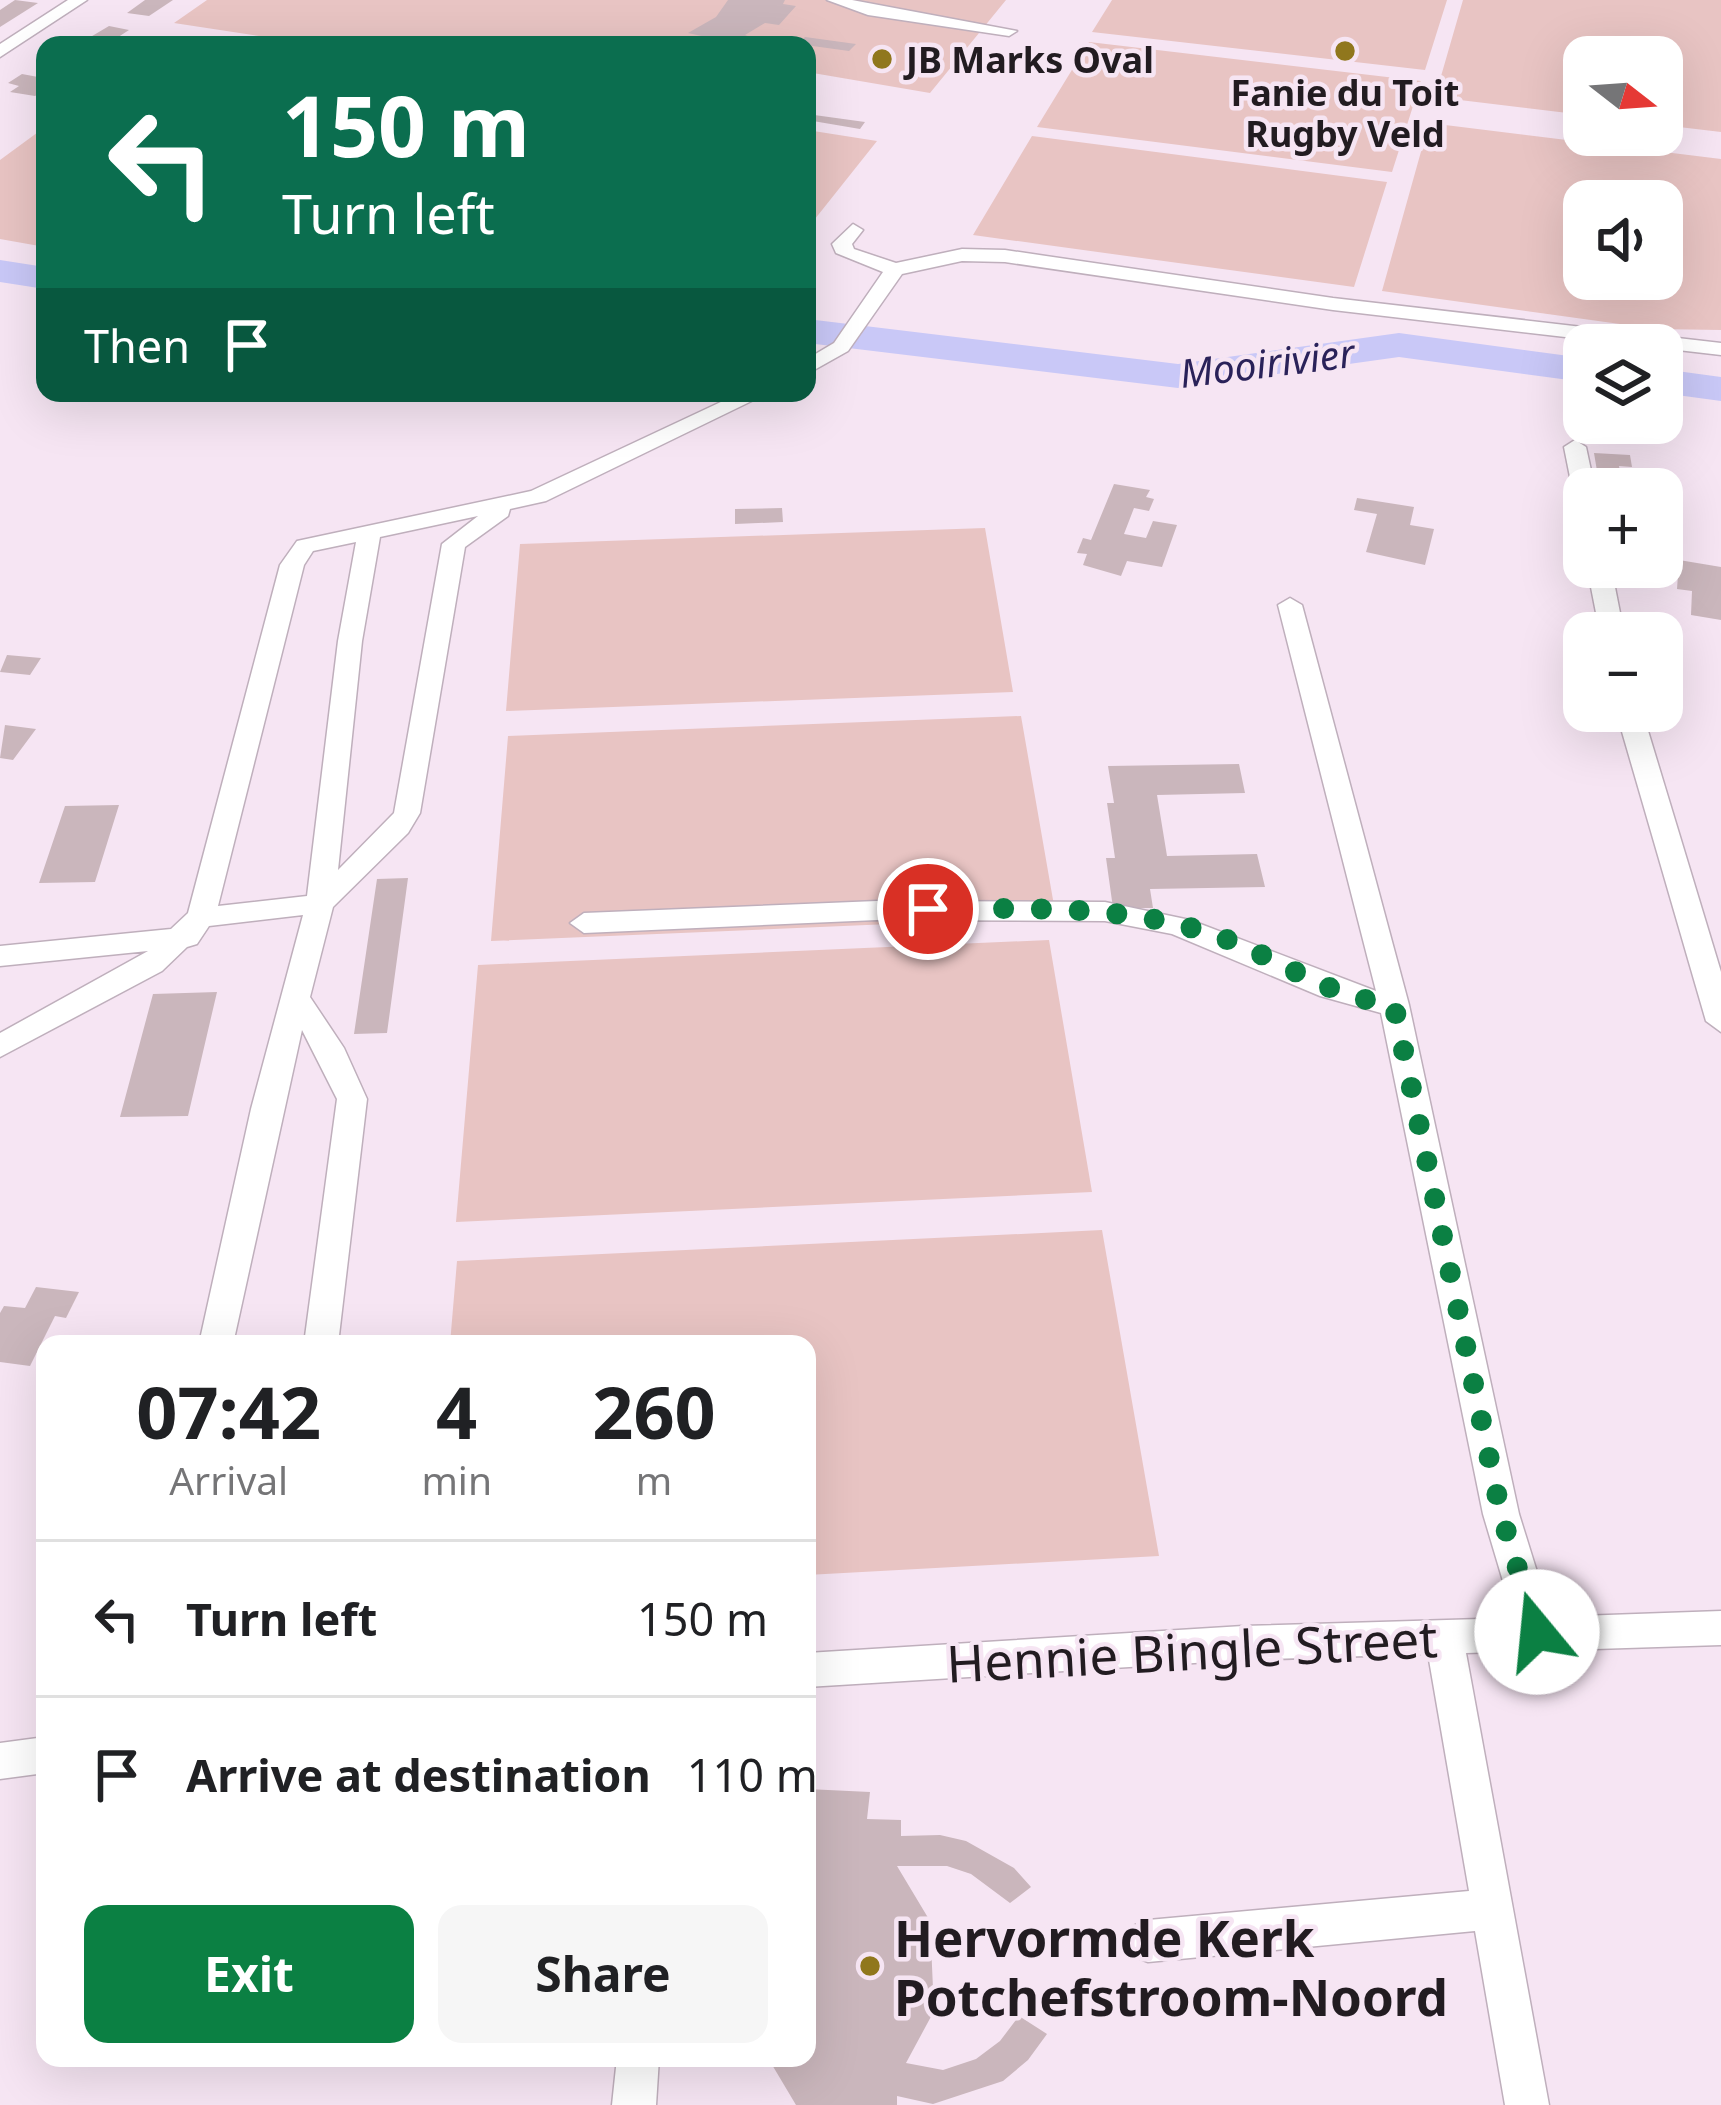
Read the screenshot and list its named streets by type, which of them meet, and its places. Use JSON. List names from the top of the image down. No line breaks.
{"streets":{"street":["Hennie Bingle Street"]},"water":["Mooirivier"],"places":["Fanie du Toit Rugby Veld","JB Marks Oval","Hervormde Kerk Potchefstroom-Noord"],"north":"right","page":{"map_buttons":["+","−"],"turn":["150 m","Turn left"],"then":"Then","eta":["07:42","Arrival","4","min","260","m"],"list":[{"name":"Turn left","value":"150 m"},{"name":"Arrive at destination","value":"110 m"}],"buttons":["Exit","Share"]}}
